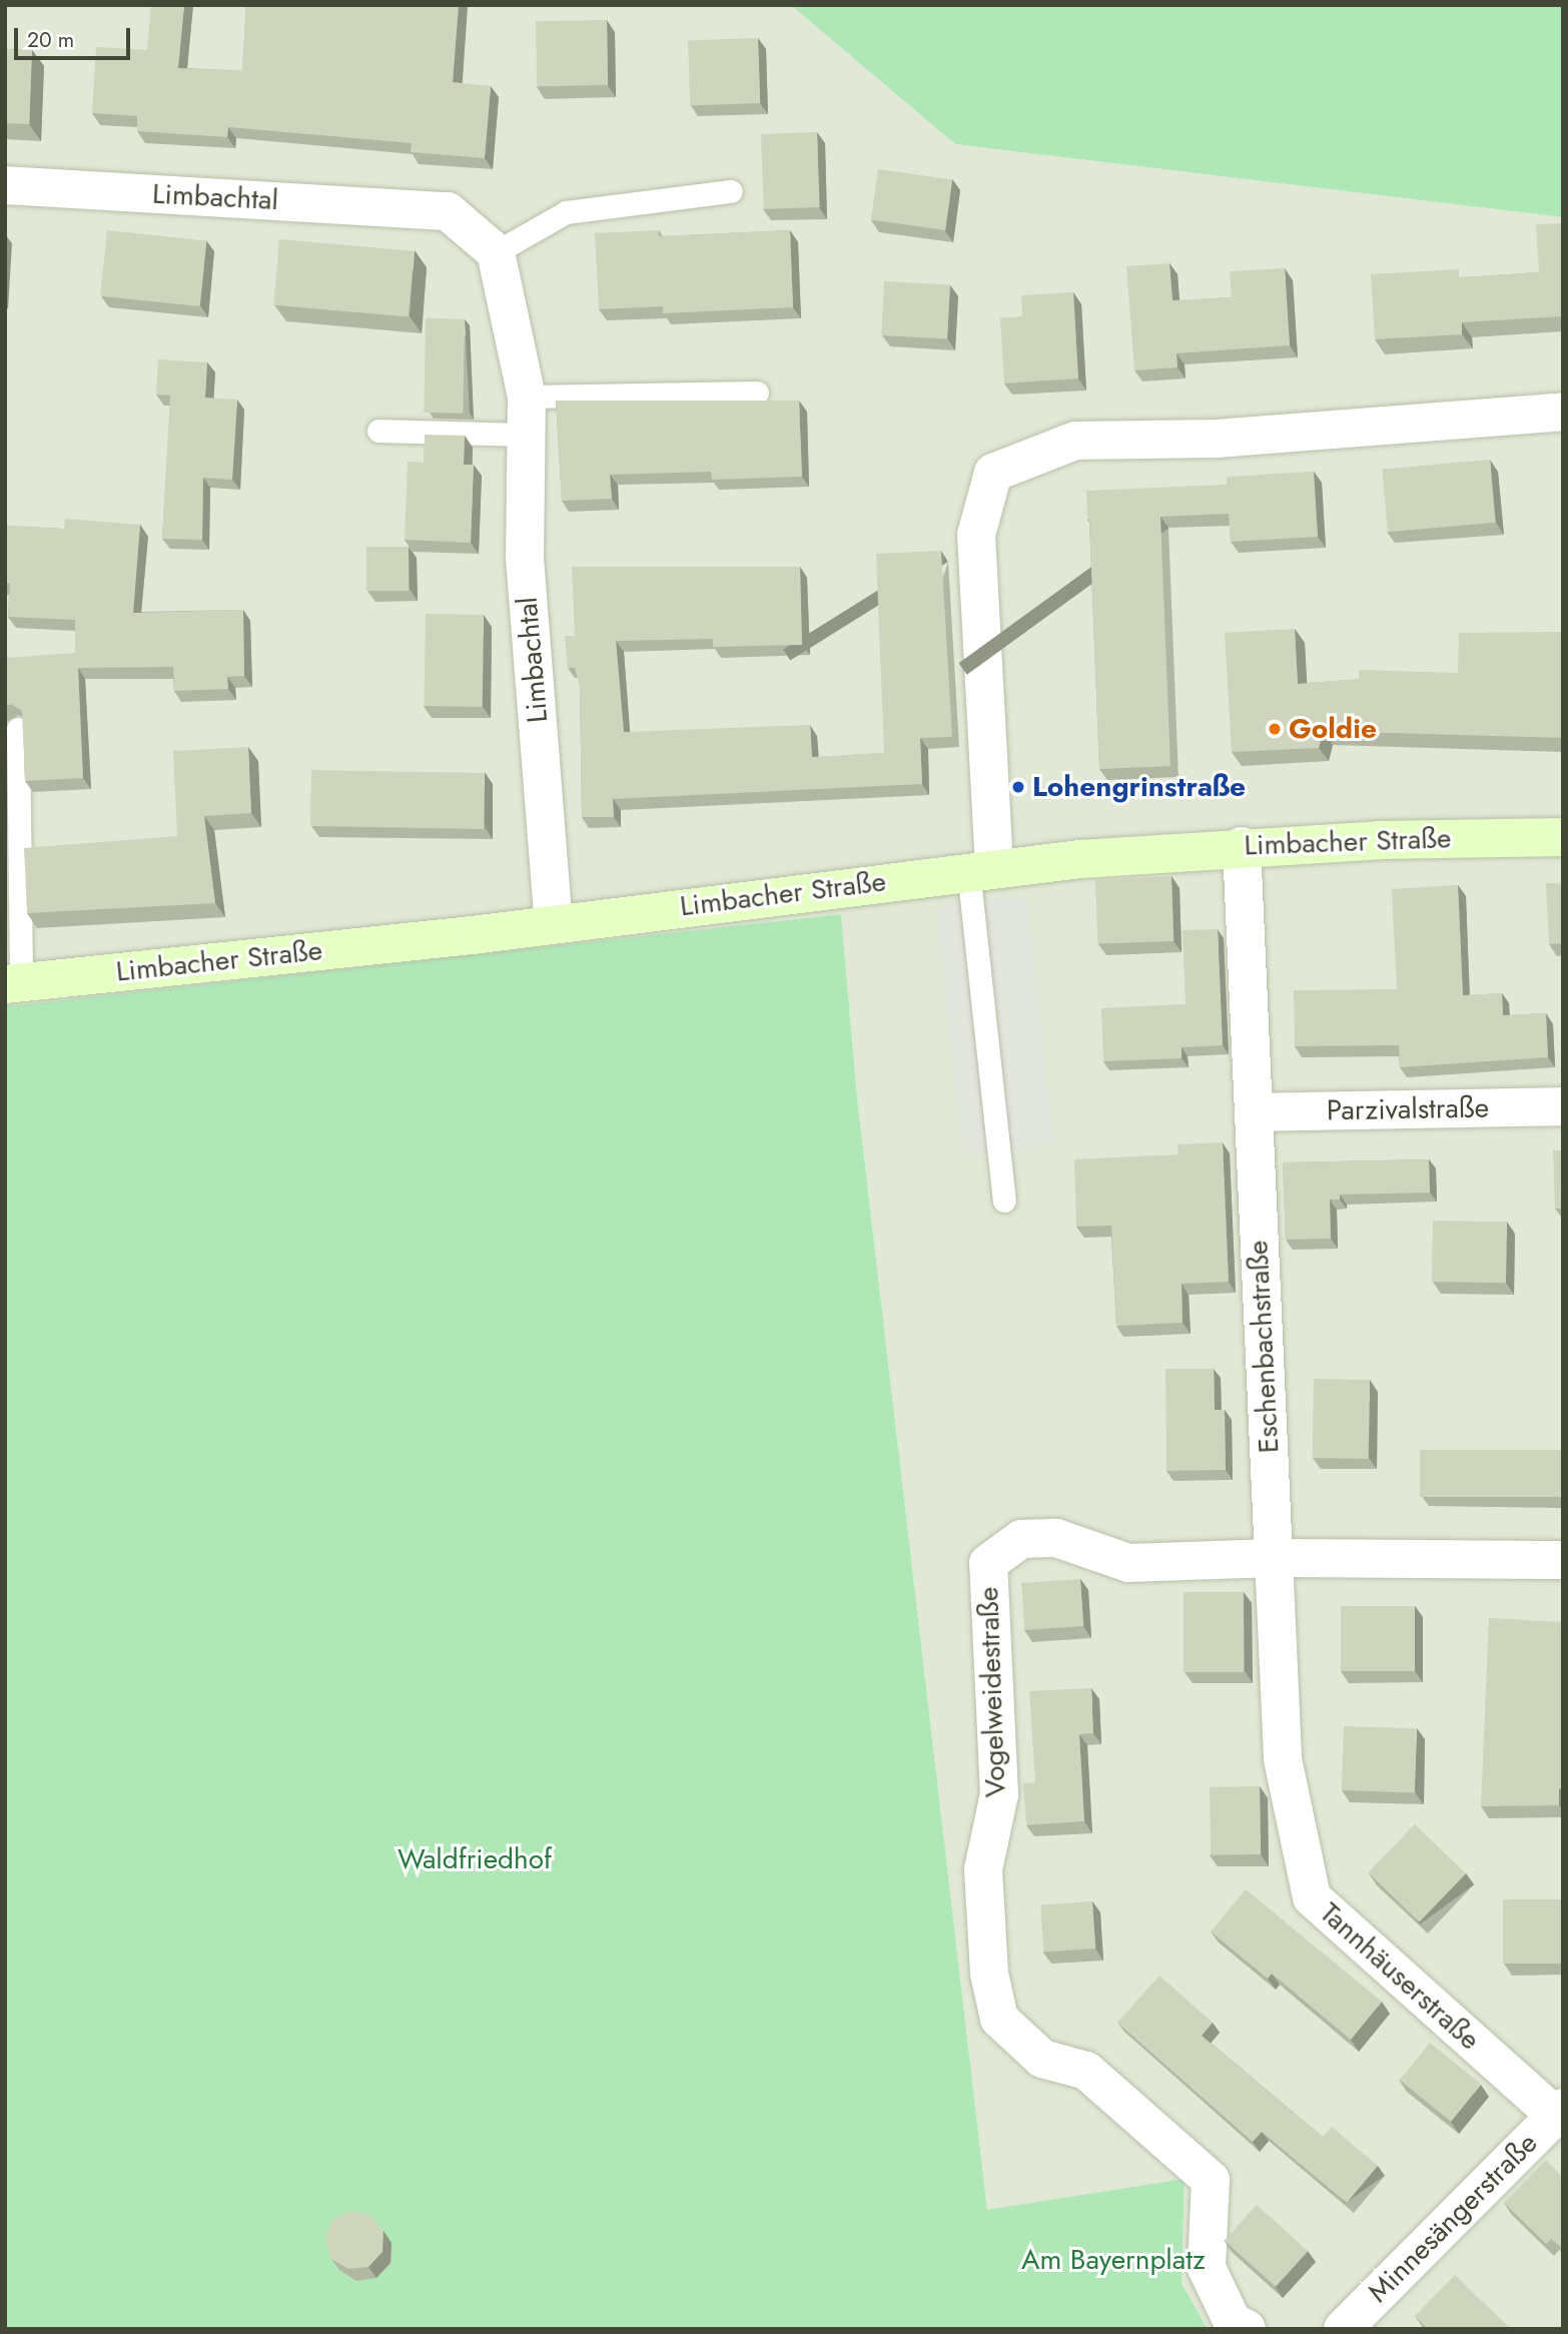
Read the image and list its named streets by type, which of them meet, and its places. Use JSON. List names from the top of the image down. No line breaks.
{"streets":{"main road":["Limbacher Straße"],"street":["Limbachtal","Parzivalstraße","Eschenbachstraße","Vogelweidestraße","Tannhäuserstraße","Minnesängerstraße"]},"crossings":[["Limbachtal","Limbacher Straße"],["Limbacher Straße","Eschenbachstraße"],["Parzivalstraße","Eschenbachstraße"],["Eschenbachstraße","Vogelweidestraße"],["Eschenbachstraße","Tannhäuserstraße"],["Vogelweidestraße","Tannhäuserstraße"],["Tannhäuserstraße","Minnesängerstraße"]],"parks":["Waldfriedhof","Am Bayernplatz"],"places":["Goldie","Lohengrinstraße"],"scale_bar":"20 m"}
